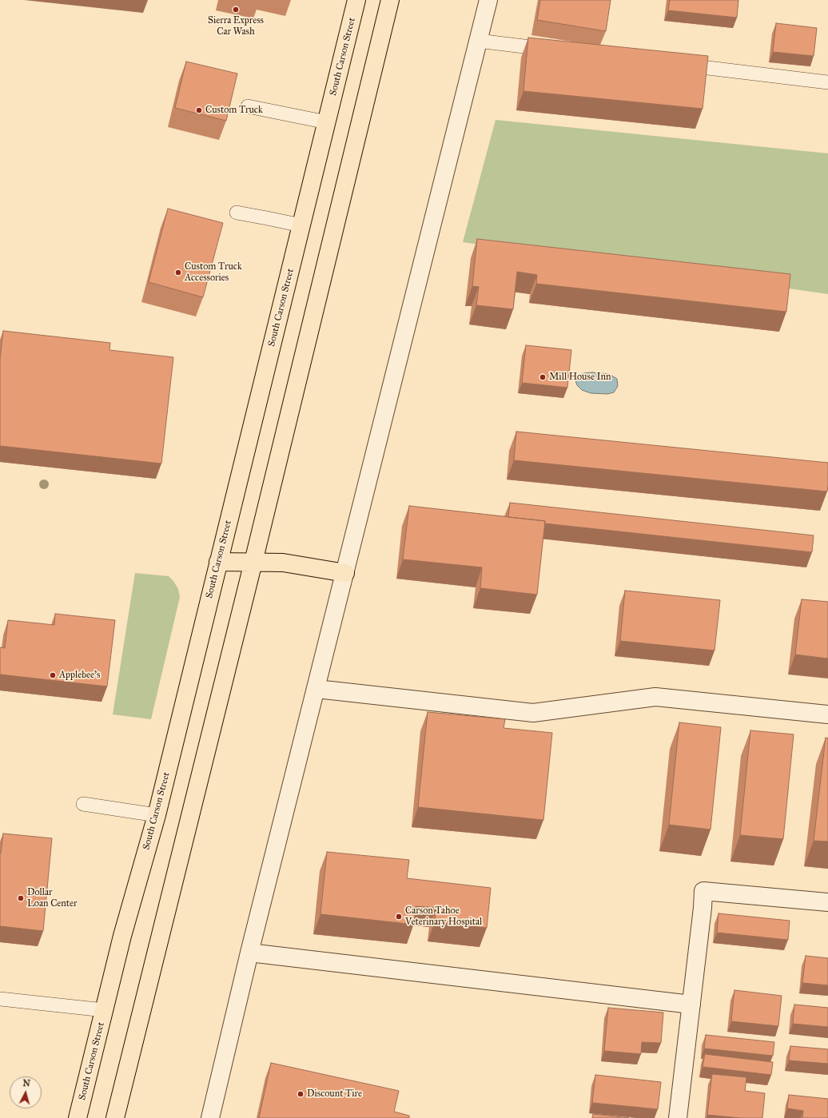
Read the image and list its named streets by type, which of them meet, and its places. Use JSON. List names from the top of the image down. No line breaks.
{"streets":{"main road":["South Carson Street"]},"places":["Sierra Express Car Wash","Custom Truck","Custom Truck Accessories","Mill House Inn","Applebee's","Dollar Loan Center","Carson Tahoe Veterinary Hospital","Discount Tire"],"north":"top"}
